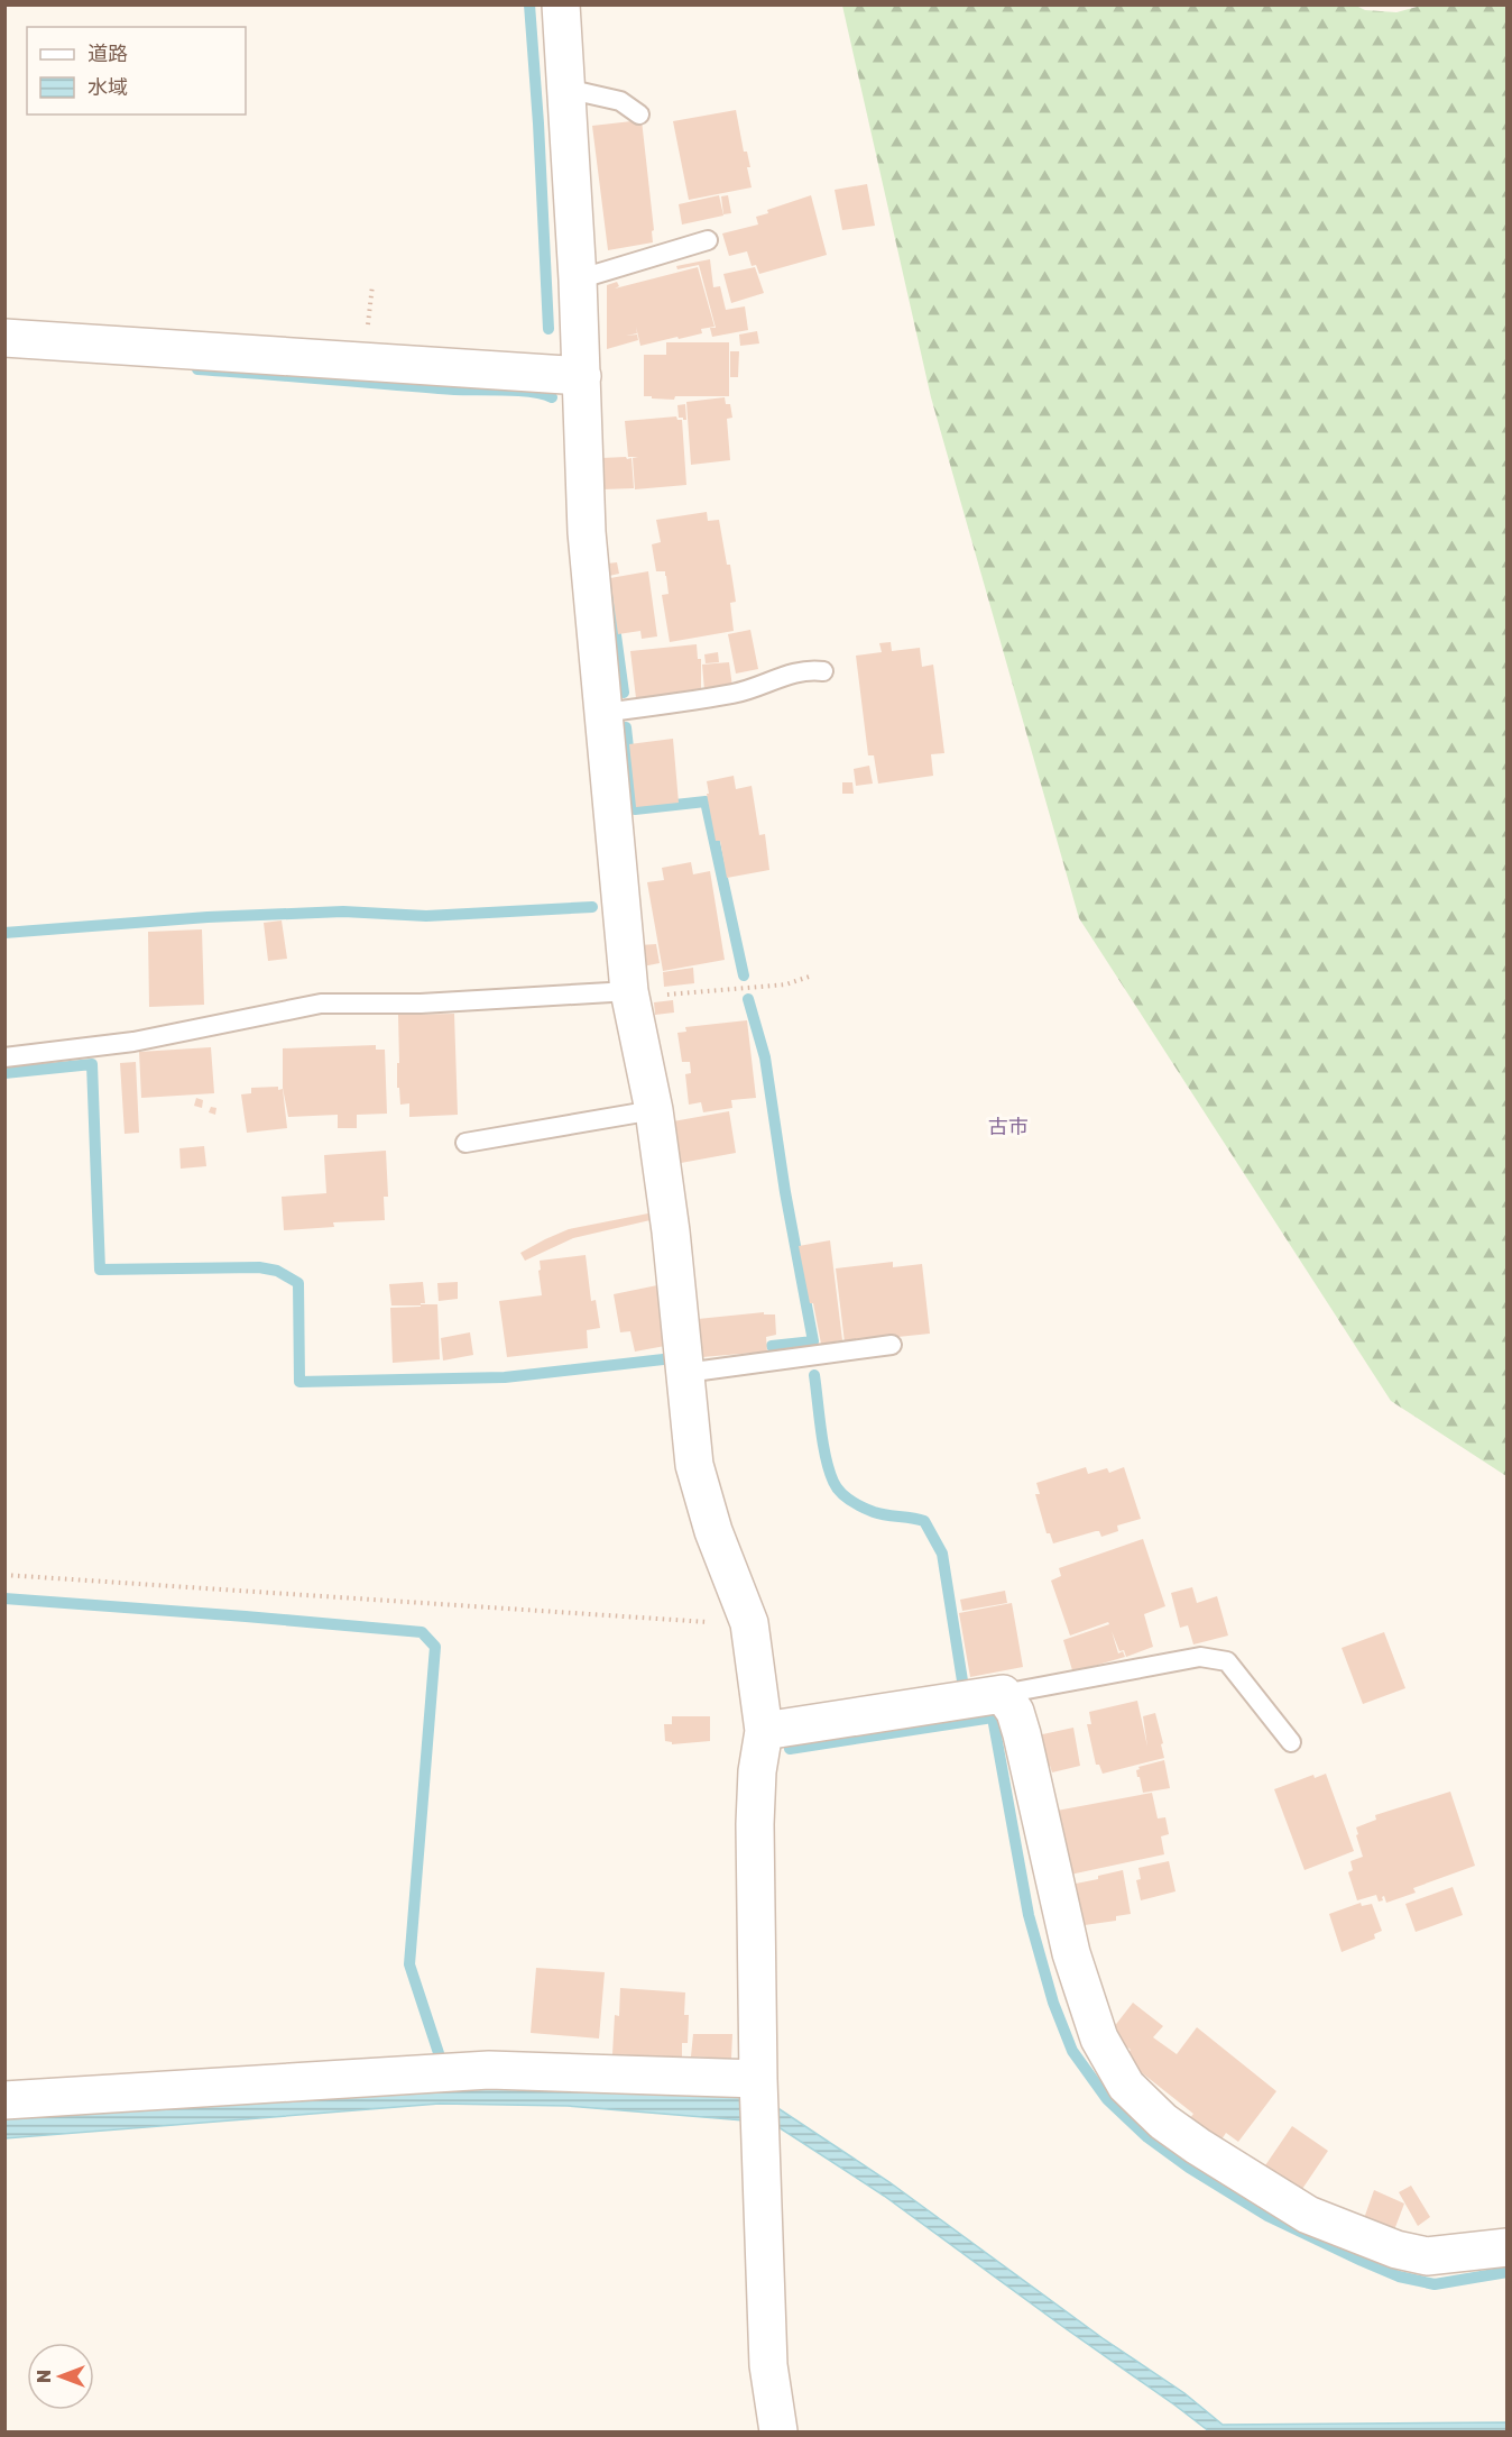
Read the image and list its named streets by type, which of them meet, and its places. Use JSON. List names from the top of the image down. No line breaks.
{"districts":["古市"],"legend":["道路","水域"],"north":"left"}
